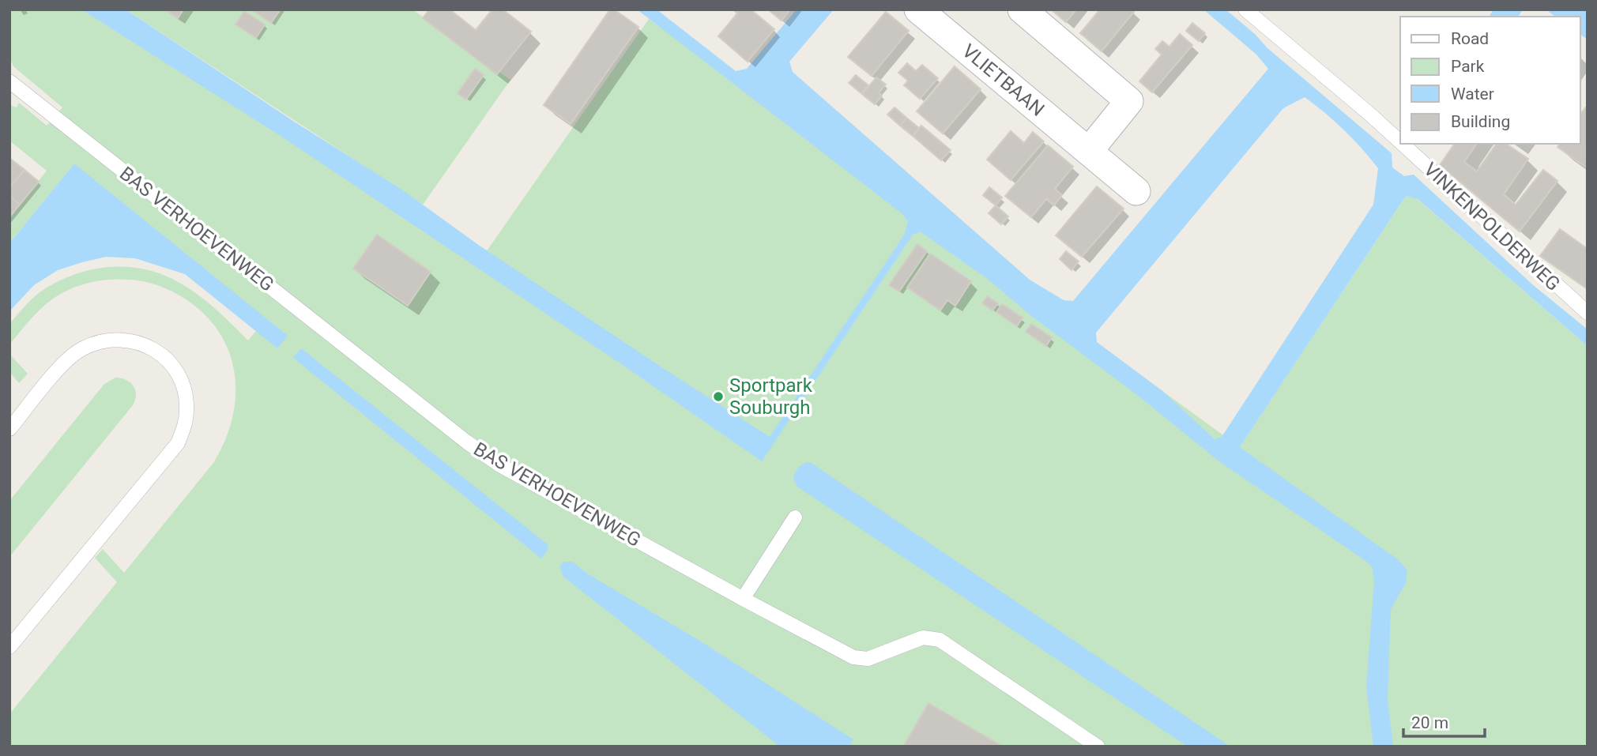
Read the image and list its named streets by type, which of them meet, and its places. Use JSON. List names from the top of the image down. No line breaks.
{"streets":{"street":["VLIETBAAN"],"lane":["VINKENPOLDERWEG","BAS VERHOEVENWEG"]},"places":["Sportpark Souburgh"],"legend":["Road","Park","Water","Building"],"scale_bar":"20 m"}
